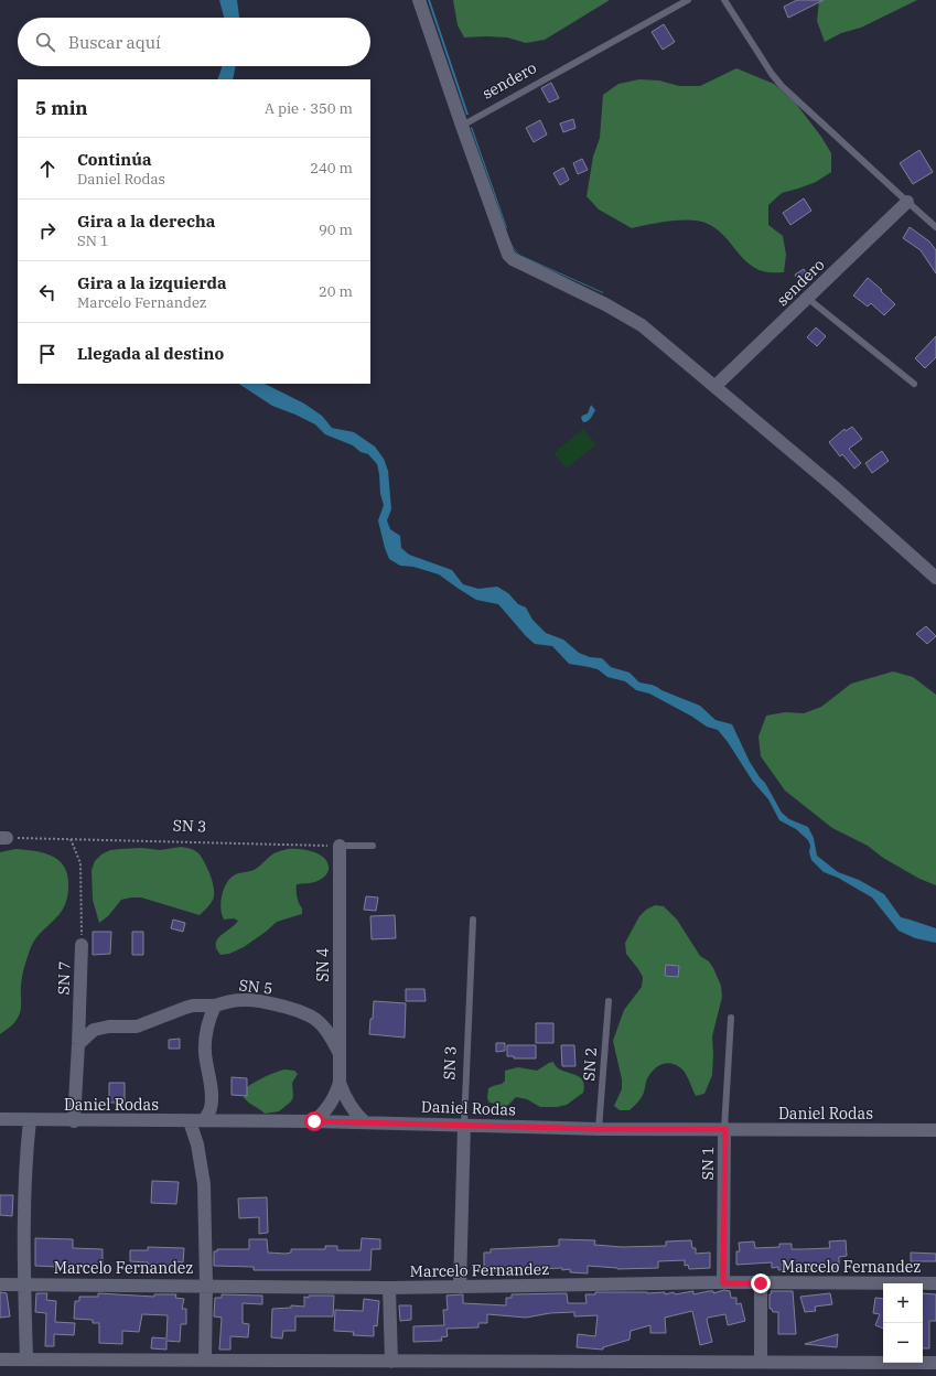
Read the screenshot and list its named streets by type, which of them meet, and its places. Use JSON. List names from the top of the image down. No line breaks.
{"streets":{"street":["sendero","SN 3","SN 4","SN 7","SN 5","Daniel Rodas","SN 1","Marcelo Fernandez"],"lane":["SN 2"]},"crossings":[["SN 3","SN 4"],["SN 3","SN 7"],["SN 3","Daniel Rodas"],["SN 3","Marcelo Fernandez"],["SN 4","SN 5"],["SN 4","Daniel Rodas"],["SN 7","SN 5"],["SN 7","Daniel Rodas"],["SN 5","Daniel Rodas"],["SN 2","Daniel Rodas"],["Daniel Rodas","SN 1"],["SN 1","Marcelo Fernandez"]],"page":{"search":"Buscar aquí","heading":["5 min","A pie · 350 m"],"list":[["Continúa","Daniel Rodas","240 m"],["Gira a la derecha","SN 1","90 m"],["Gira a la izquierda","Marcelo Fernandez","20 m"],"Llegada al destino"],"map_buttons":["+","−"]}}
